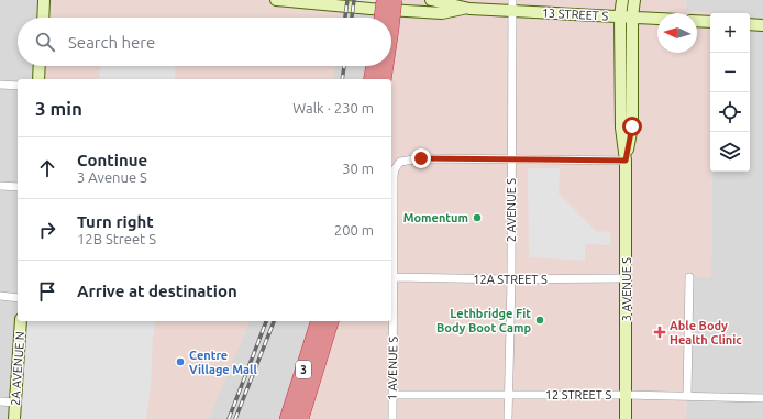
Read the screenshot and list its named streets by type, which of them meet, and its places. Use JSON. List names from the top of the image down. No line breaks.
{"streets":{"highway":["3"],"street":["13 STREET S","2 AVENUE S","12A STREET S","3 AVENUE S","2A AVENUE N","1 AVENUE S","12 STREET S"]},"crossings":[["13 STREET S","2 AVENUE S"],["13 STREET S","3 AVENUE S"],["2 AVENUE S","12A STREET S"],["2 AVENUE S","1 AVENUE S"],["2 AVENUE S","12 STREET S"],["12A STREET S","3 AVENUE S"],["12A STREET S","1 AVENUE S"],["3 AVENUE S","12 STREET S"],["1 AVENUE S","12 STREET S"]],"places":{"other":["Momentum","Lethbridge Fit Body Boot Camp","Centre Village Mall"],"health":["Able Body Health Clinic"]},"north":"left","page":{"map_buttons":["+","−"],"search":"Search here","heading":["3 min","Walk · 230 m"],"list":[["Continue","3 Avenue S","30 m"],["Turn right","12B Street S","200 m"],"Arrive at destination"]}}
